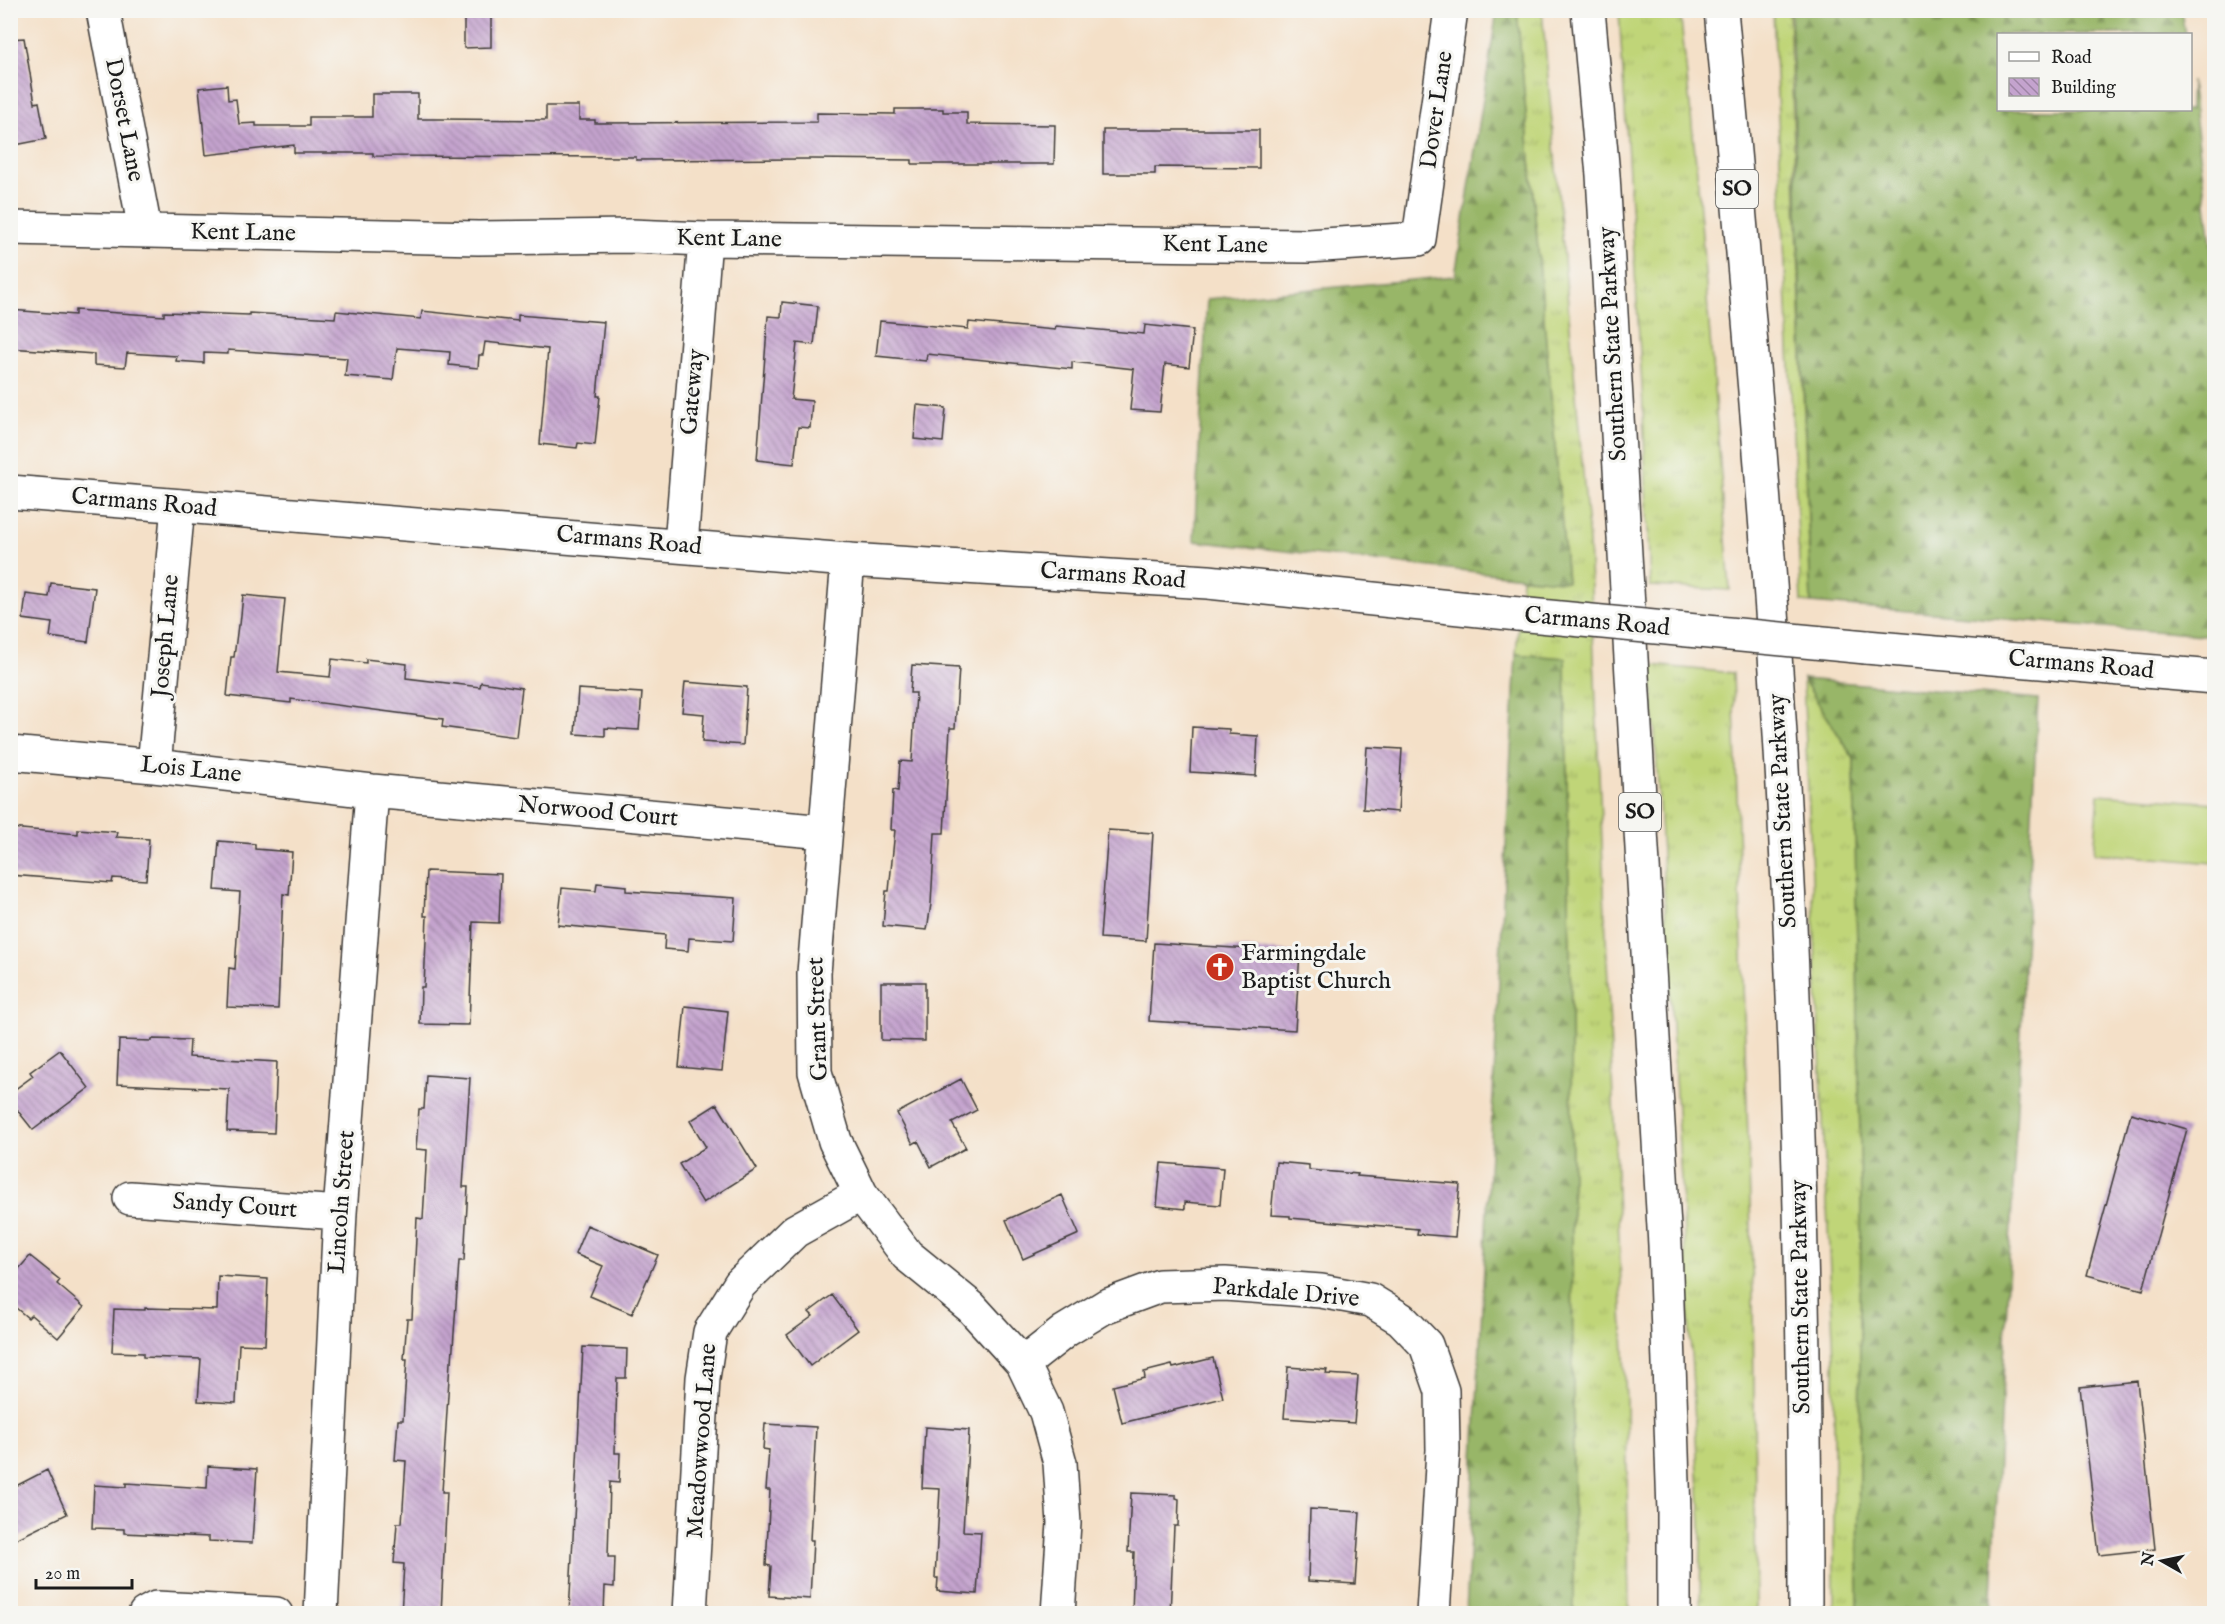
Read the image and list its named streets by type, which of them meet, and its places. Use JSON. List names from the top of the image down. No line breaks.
{"streets":{"main road":["Dover Lane","Dorset Lane","SO","Kent Lane","Southern State Parkway","Gateway","Carmans Road","Joseph Lane","Lois Lane","Norwood Court","Grant Street","Lincoln Street","Sandy Court","Parkdale Drive","Meadowwood Lane"]},"crossings":[["Dover Lane","Kent Lane"],["Dorset Lane","Kent Lane"],["Kent Lane","Gateway"],["Gateway","Carmans Road"],["Carmans Road","Joseph Lane"],["Carmans Road","Grant Street"],["Joseph Lane","Lois Lane"],["Lois Lane","Norwood Court"],["Lois Lane","Lincoln Street"],["Norwood Court","Grant Street"],["Norwood Court","Lincoln Street"],["Grant Street","Parkdale Drive"],["Grant Street","Meadowwood Lane"],["Lincoln Street","Sandy Court"]],"places":{"church":["Farmingdale Baptist Church"]},"legend":["Road","Building"],"scale_bar":"20 m","north":"left"}
